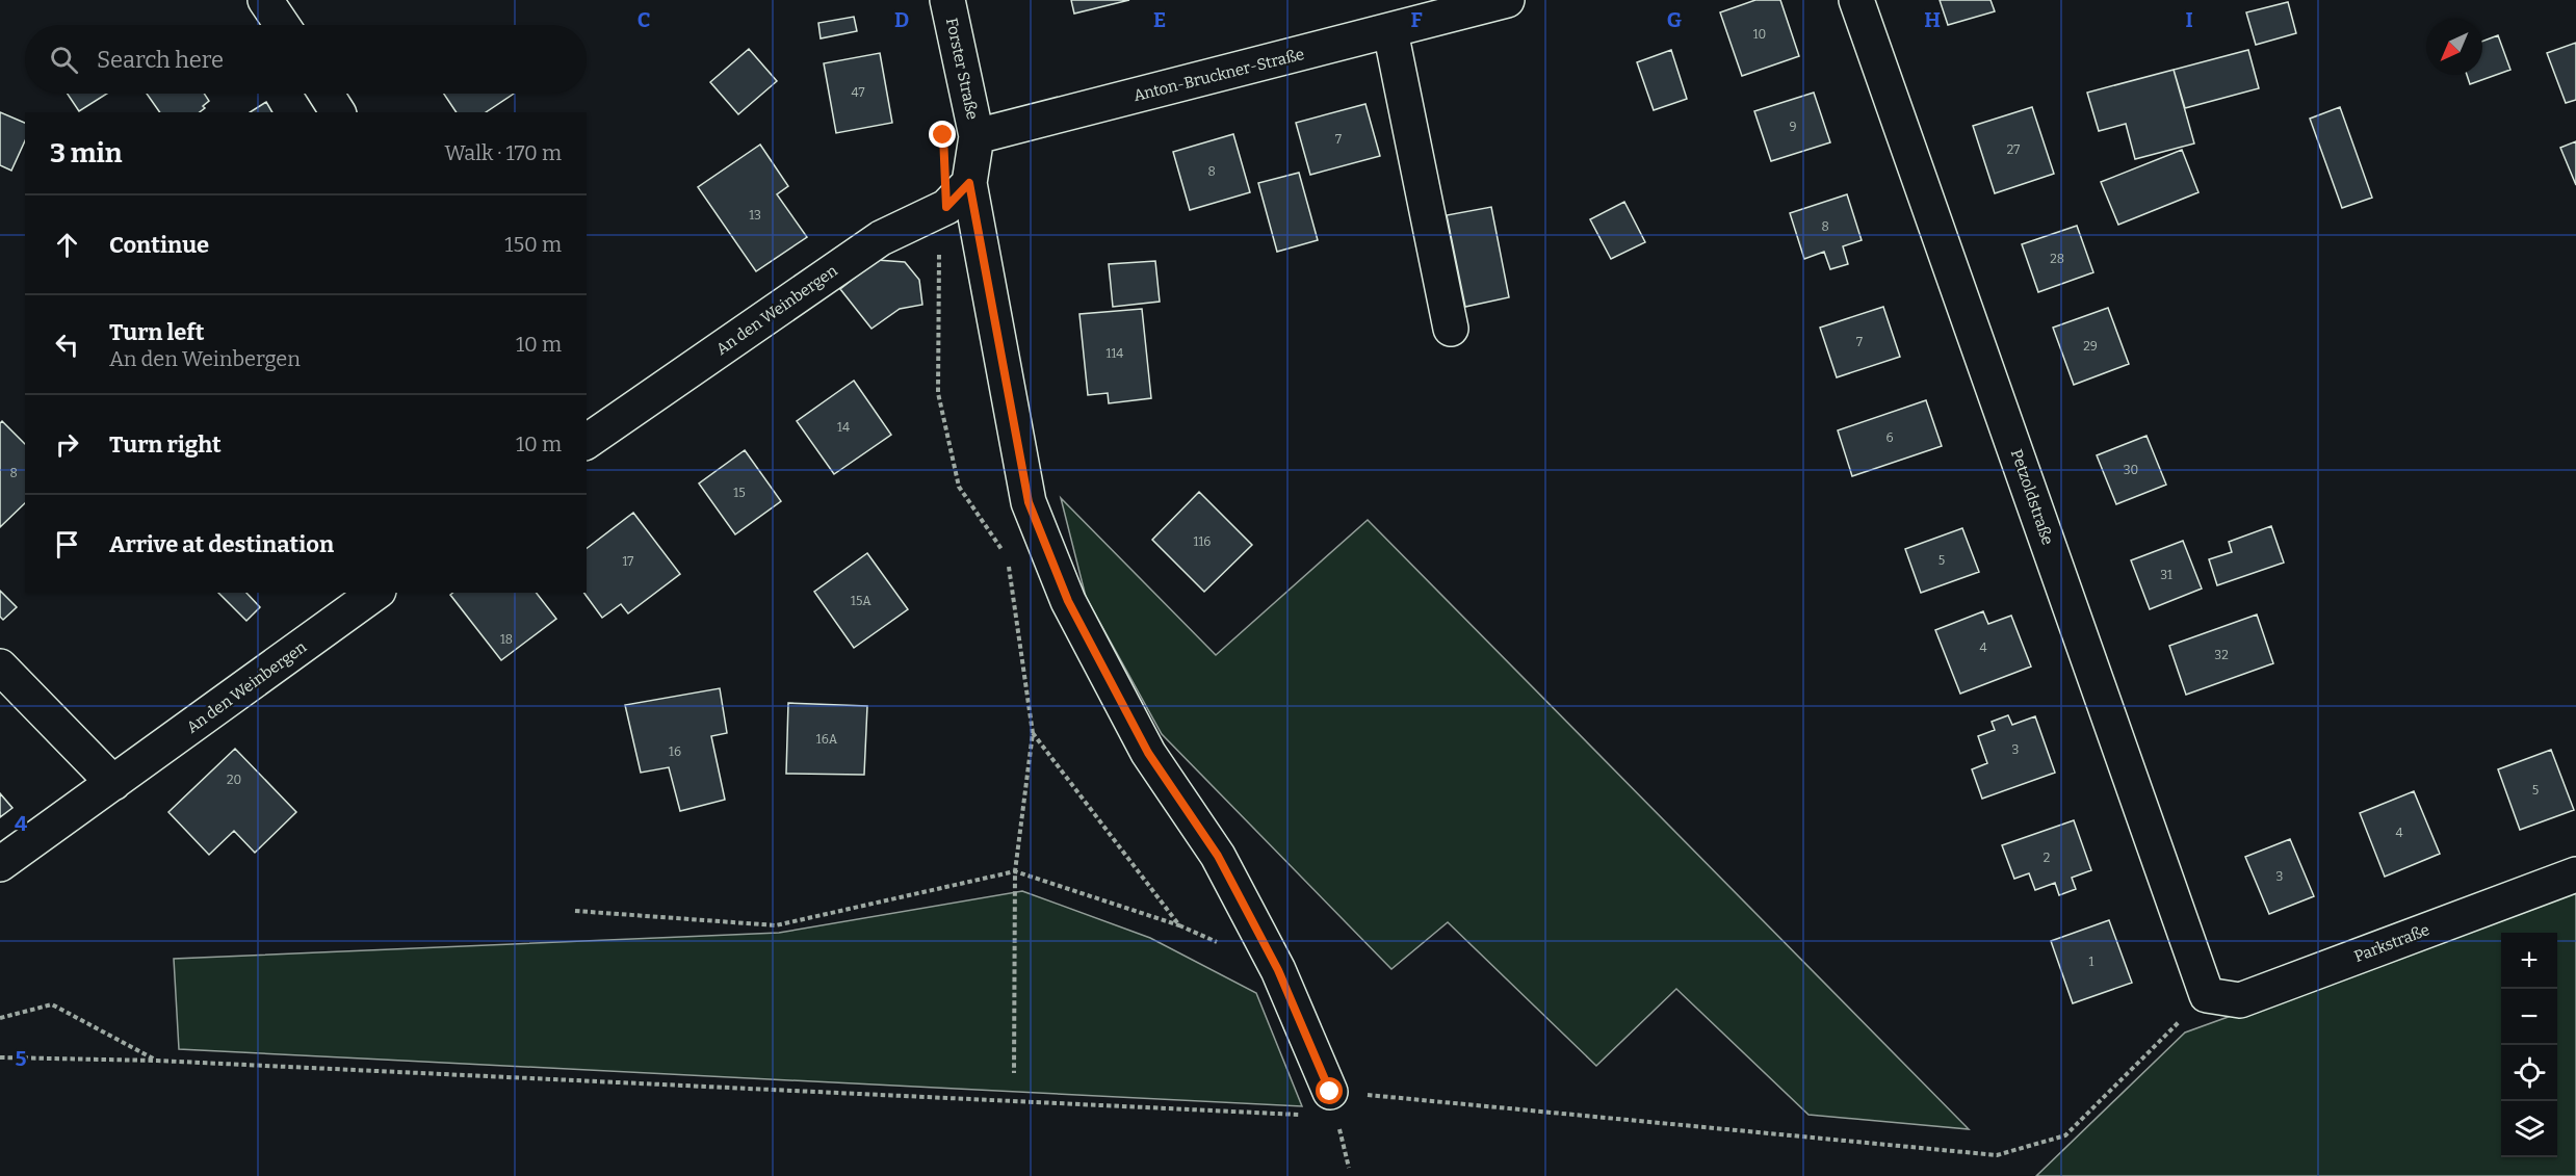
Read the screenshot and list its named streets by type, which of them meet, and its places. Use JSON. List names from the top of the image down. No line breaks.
{"streets":{"street":["Forster Straße","Anton-Bruckner-Straße","An den Weinbergen","Petzoldstraße","Parkstraße"]},"crossings":[["Forster Straße","Anton-Bruckner-Straße"],["Petzoldstraße","Parkstraße"]],"house_numbers":["10","47","9","7","27","8","13","8","28","7","29","114","14","6","30","8","15","116","5","17","31","15A","18","4","32","16A","3","16","20","5","4","2","3","1"],"north":"bottom left","page":{"search":"Search here","heading":["3 min","Walk · 170 m"],"list":[["Continue","150 m"],["Turn left","An den Weinbergen","10 m"],["Turn right","10 m"],"Arrive at destination"],"map_buttons":["+","−"]},"grid":{"columns":["C","D","E","F","G","H","I"],"rows":["4","5"]}}
